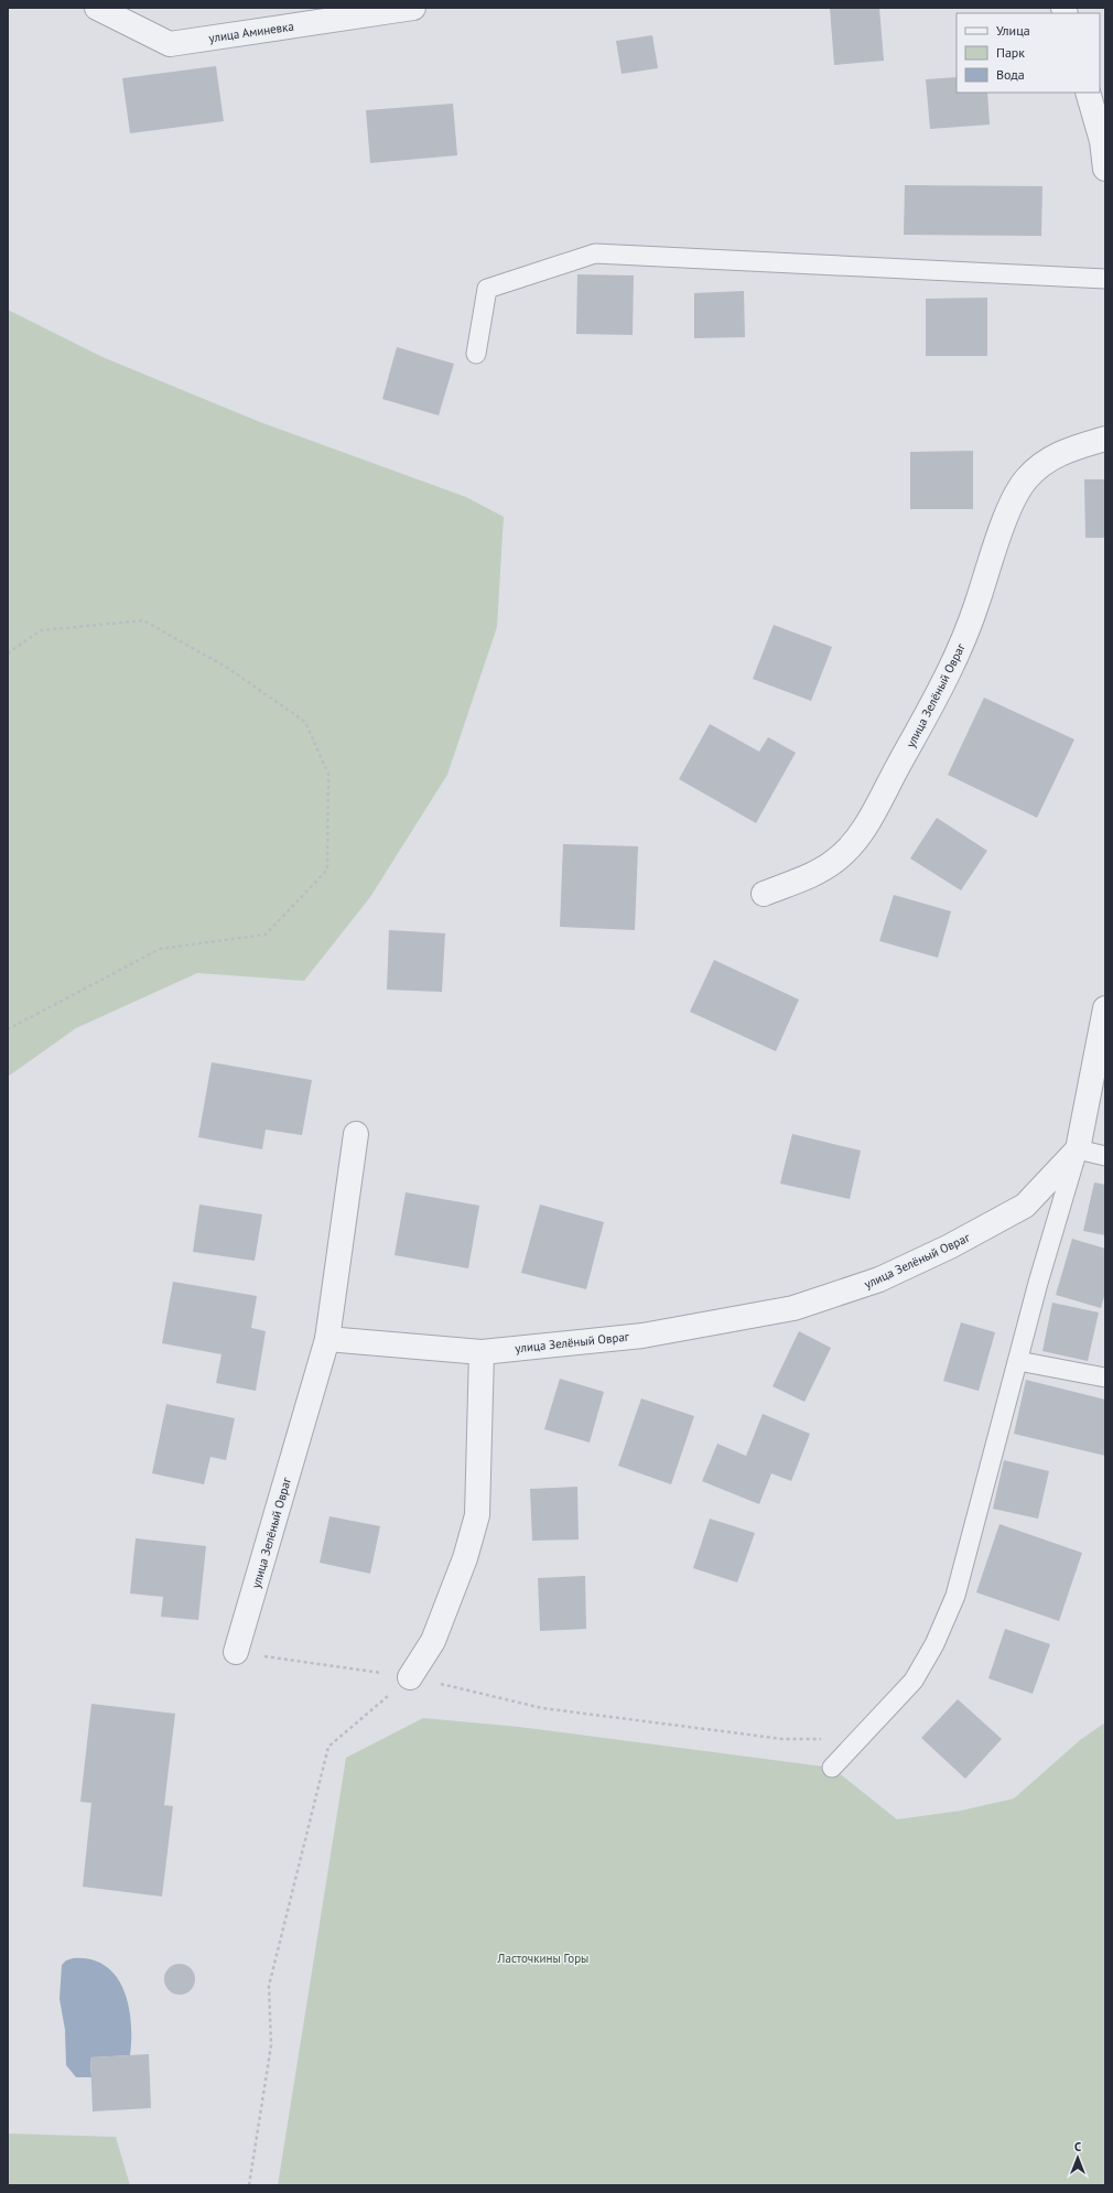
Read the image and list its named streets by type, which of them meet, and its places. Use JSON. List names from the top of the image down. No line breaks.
{"streets":{"street":["улица Аминевка","улица Зелёный Овраг"]},"parks":["Ласточкины Горы"],"legend":["Улица","Парк","Вода"],"north":"top"}
